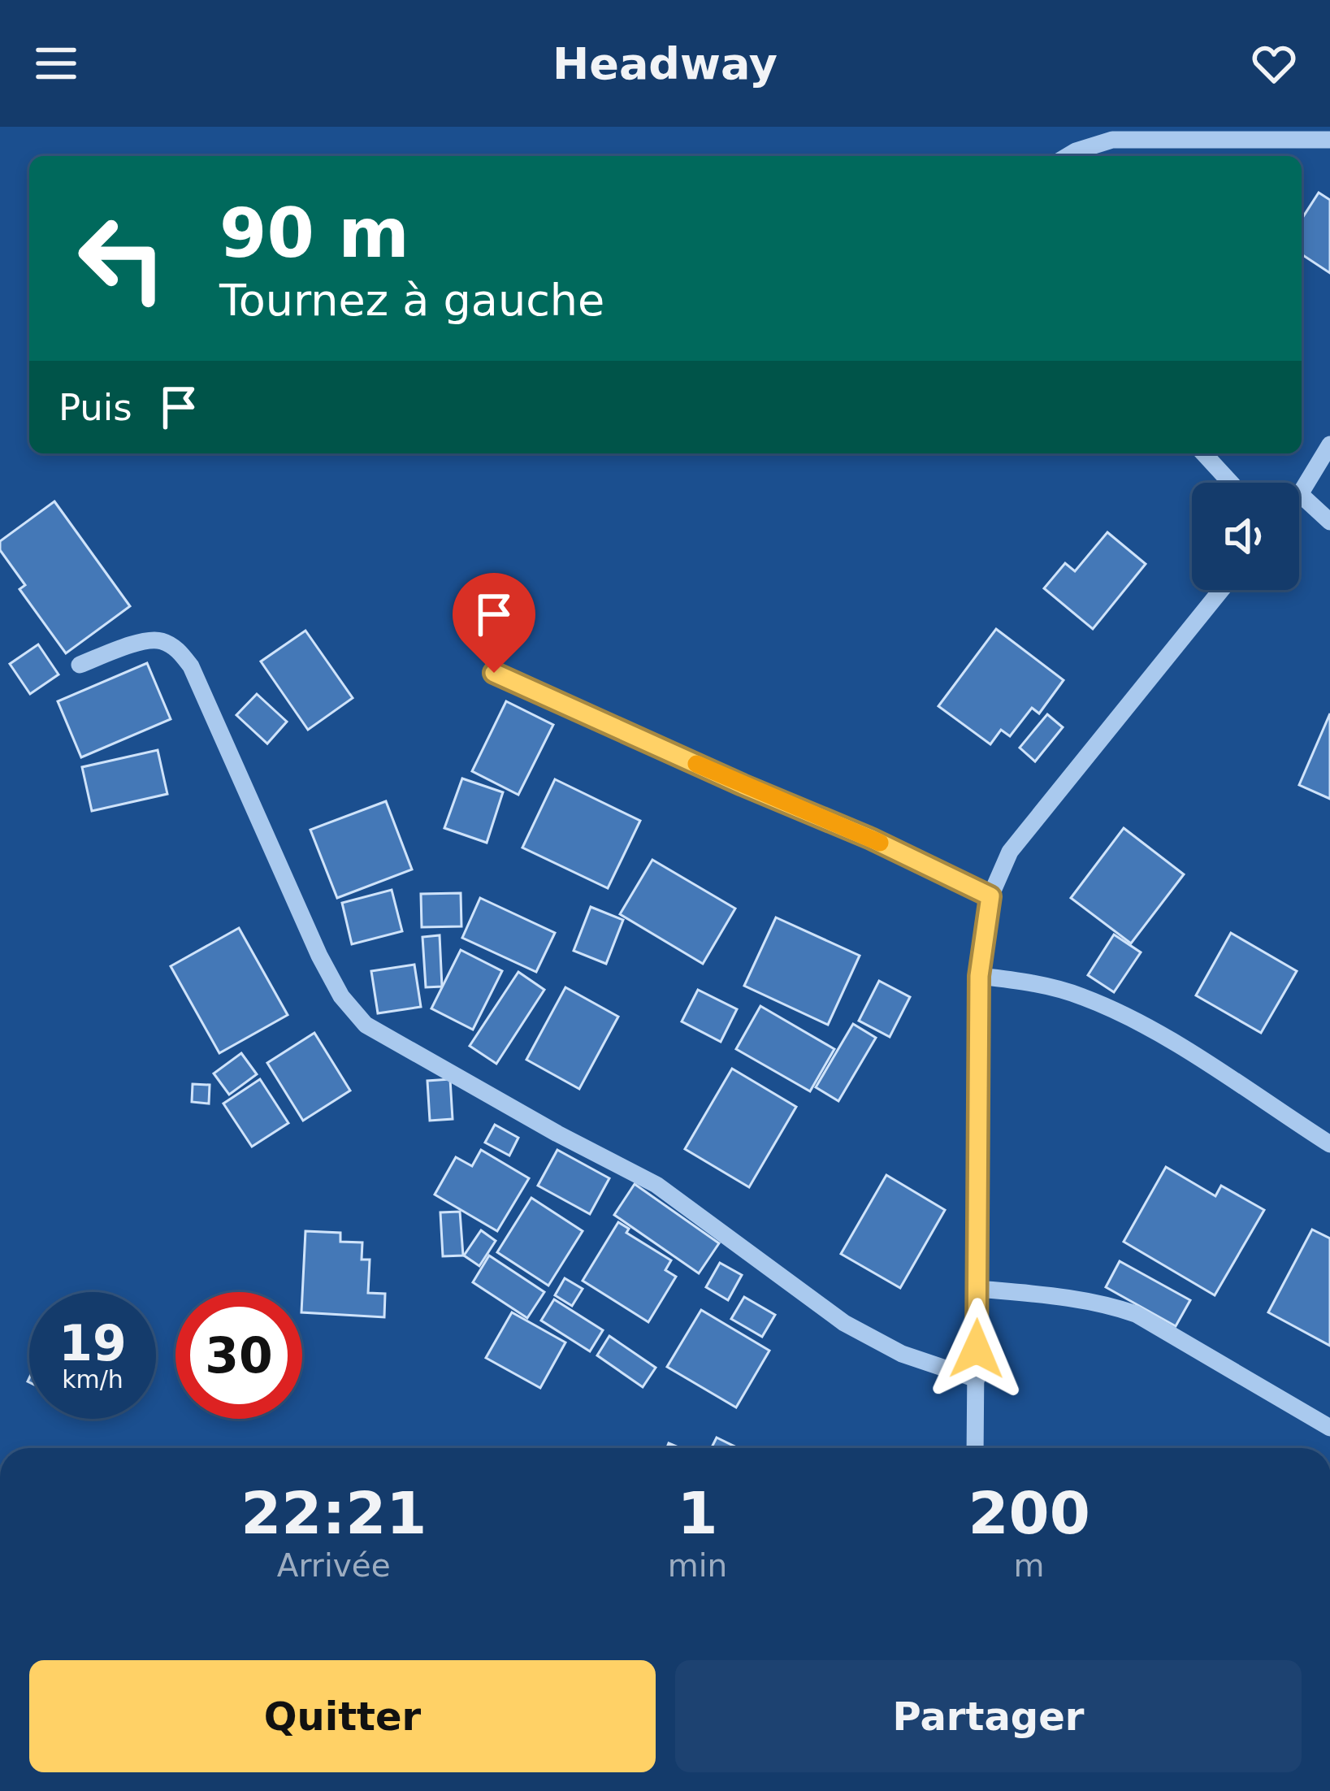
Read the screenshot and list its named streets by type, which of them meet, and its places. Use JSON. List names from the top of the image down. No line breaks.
{"page":{"header":"Headway","turn":["90 m","Tournez à gauche"],"then":"Puis","speed":"19 km/h","limit":"30","eta":["22:21","Arrivée","1","min","200","m"],"buttons":["Quitter","Partager"]}}
